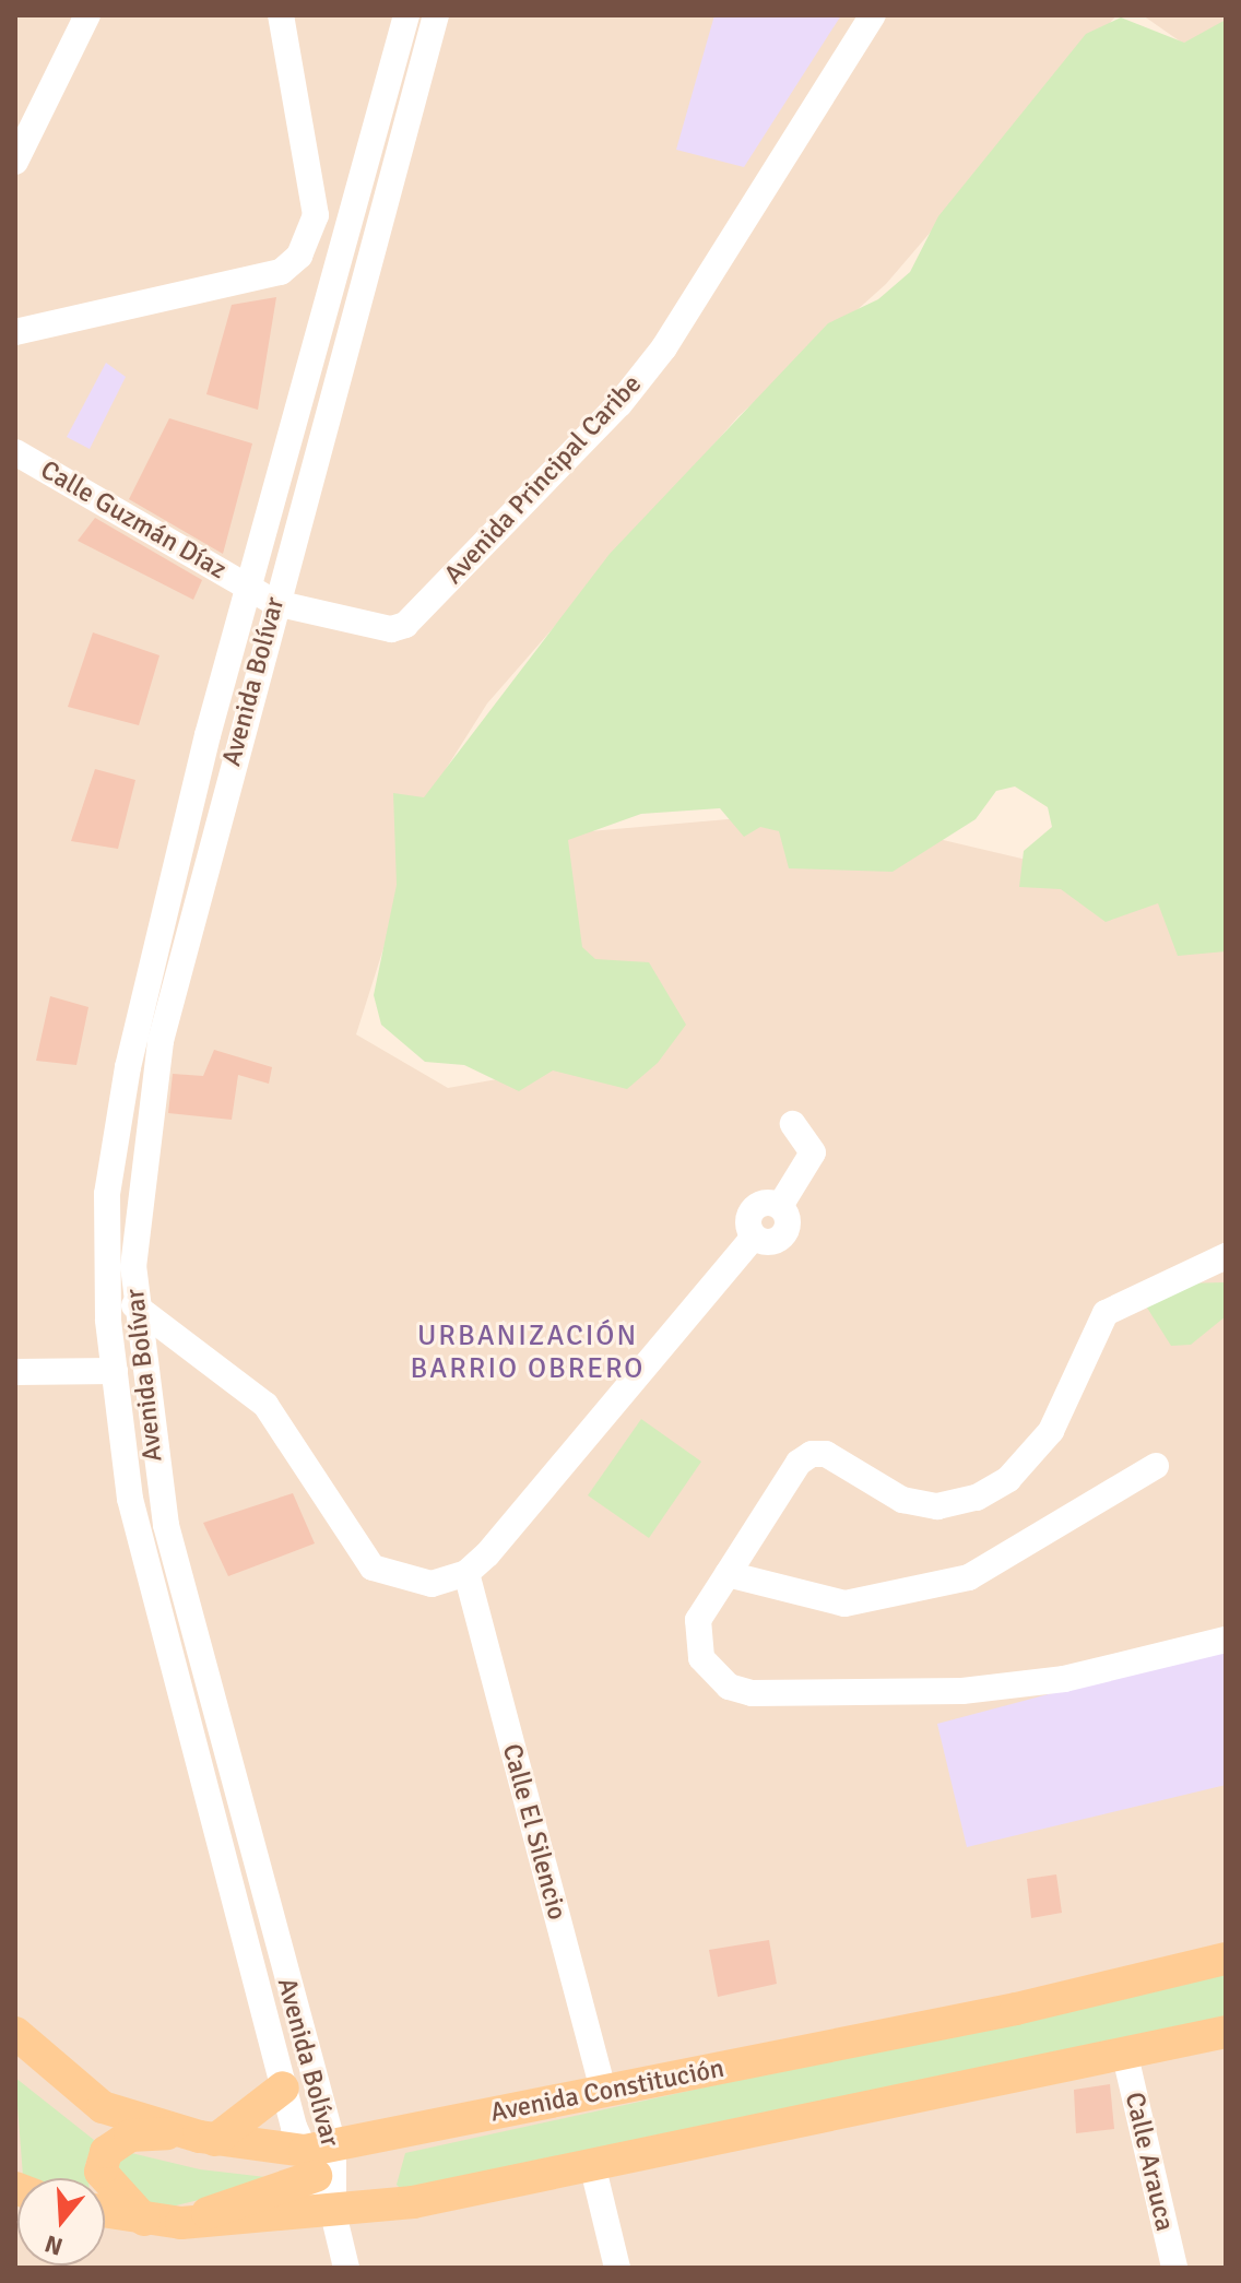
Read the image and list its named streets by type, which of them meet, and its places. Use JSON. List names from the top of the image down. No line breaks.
{"streets":{"main road":["Avenida Constitución"],"street":["Avenida Principal Caribe","Calle Guzmán Díaz","Avenida Bolívar","Calle El Silencio","Calle Arauca"]},"crossings":[["Avenida Principal Caribe","Calle Guzmán Díaz"],["Avenida Principal Caribe","Avenida Bolívar"],["Calle Guzmán Díaz","Avenida Bolívar"],["Avenida Bolívar","Avenida Constitución"],["Calle El Silencio","Avenida Constitución"]],"districts":["URBANIZACIÓN BARRIO OBRERO"],"north":"bottom"}
